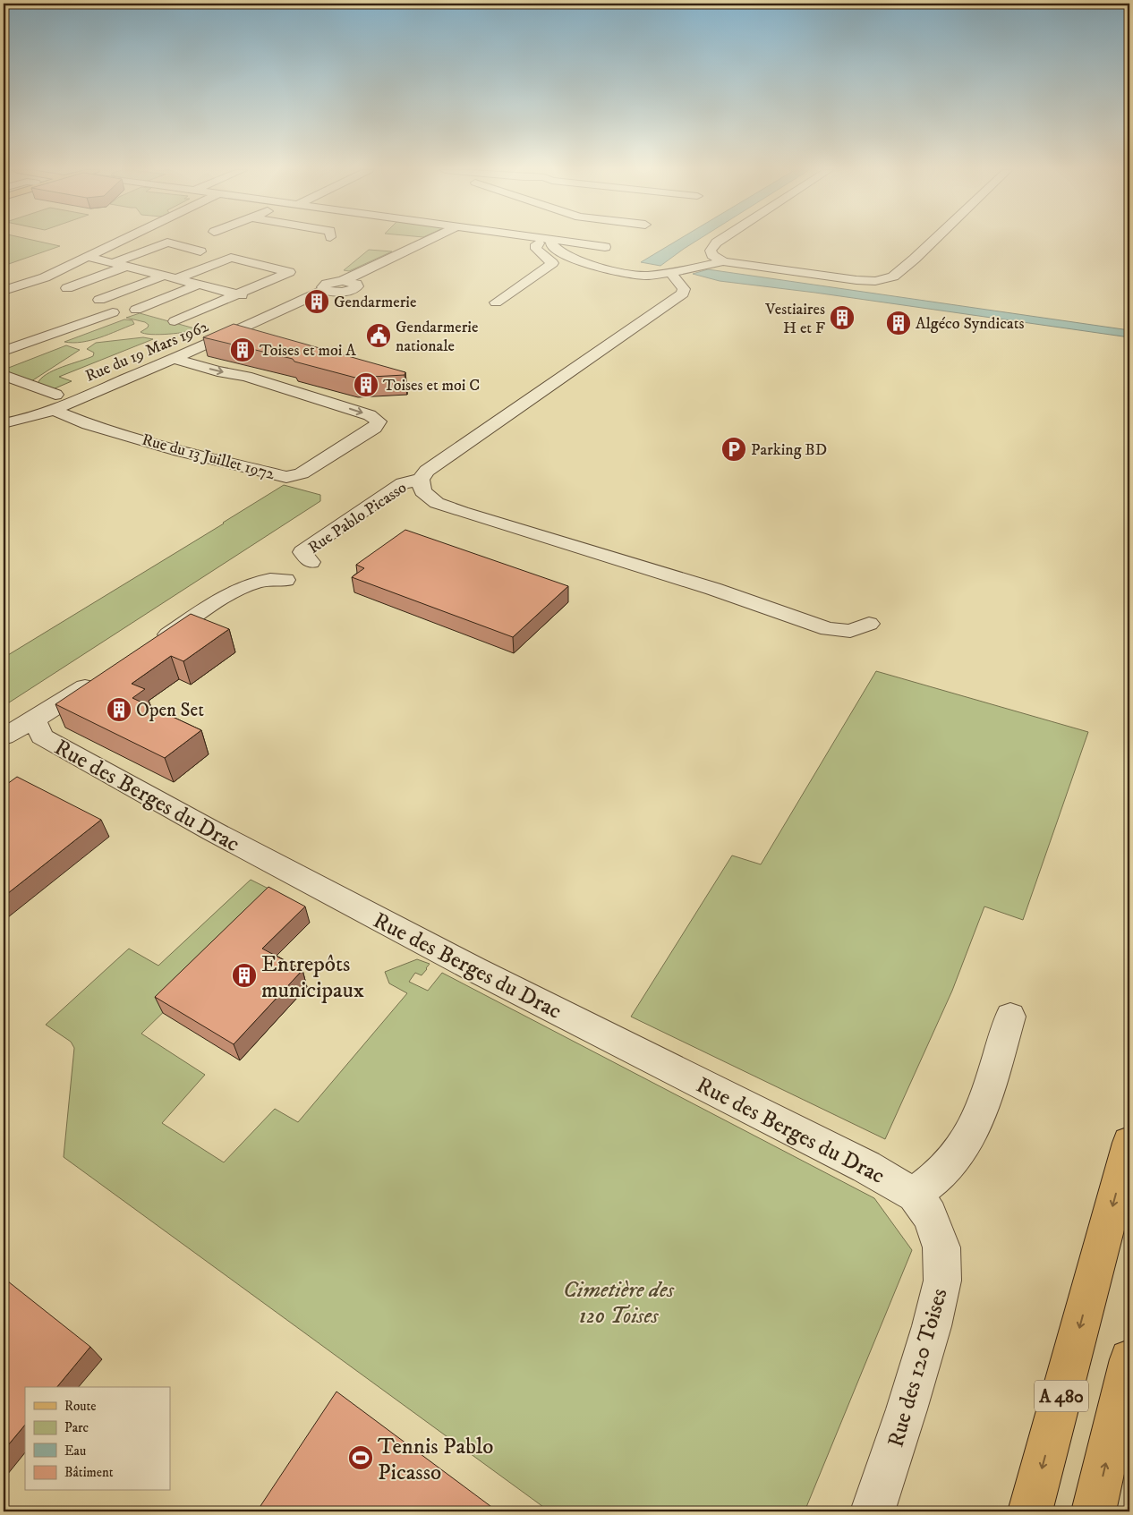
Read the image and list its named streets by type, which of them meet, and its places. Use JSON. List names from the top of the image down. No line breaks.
{"streets":{"main road":["A 480"],"street":["Rue du 19 Mars 1962","Rue du 13 Juillet 1972","Rue Pablo Picasso","Rue des Berges du Drac","Rue des 120 Toises"]},"crossings":[["Rue du 19 Mars 1962","Rue du 13 Juillet 1972"],["Rue des Berges du Drac","Rue des 120 Toises"]],"parks":["Cimetière des 120 Toises"],"places":{"building":["Gendarmerie","Vestiaires H et F","Algéco Syndicats","Toises et moi A","Toises et moi C","Open Set","Entrepôts municipaux"],"public building":["Gendarmerie nationale"],"parking":["Parking BD"],"sports":["Tennis Pablo Picasso"]},"legend":["Route","Parc","Eau","Bâtiment"]}
